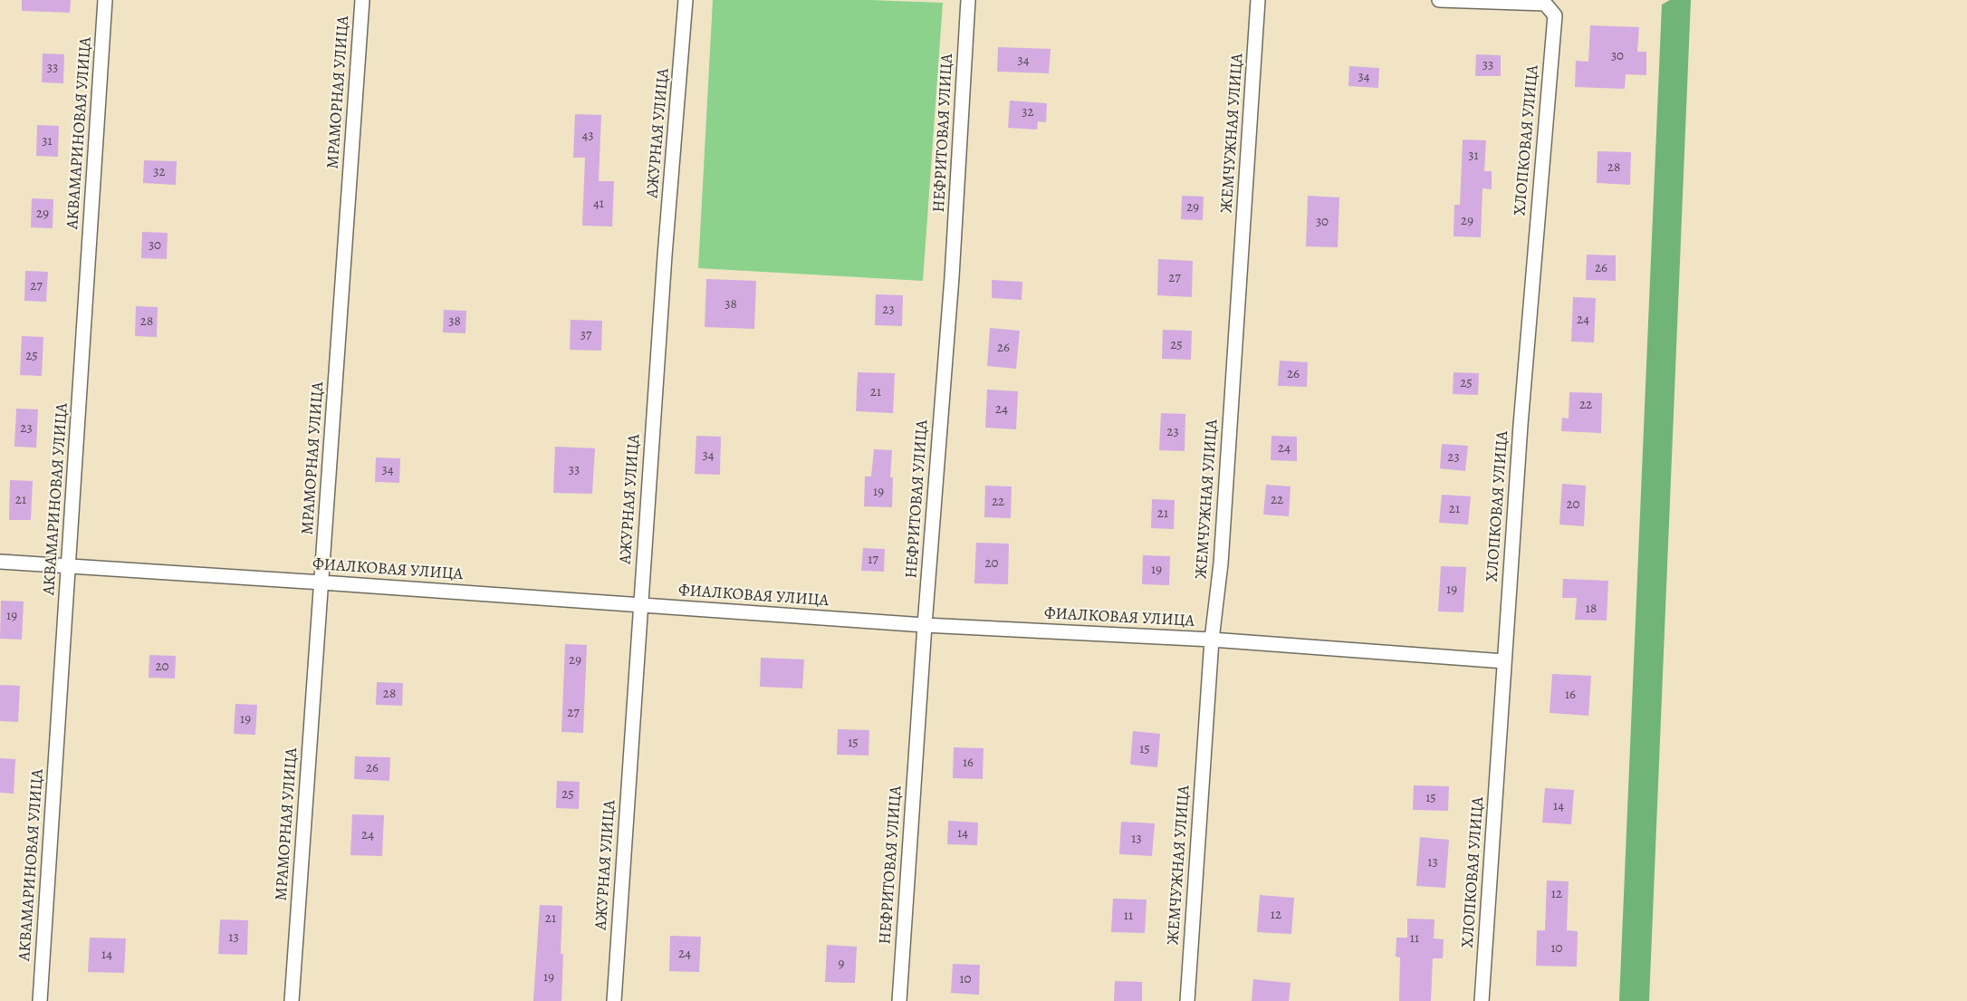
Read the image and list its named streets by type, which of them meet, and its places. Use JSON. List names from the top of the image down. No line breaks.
{"streets":{"street":["МРАМОРНАЯ УЛИЦА","АКВАМАРИНОВАЯ УЛИЦА","АЖУРНАЯ УЛИЦА","НЕФРИТОВАЯ УЛИЦА","ЖЕМЧУЖНАЯ УЛИЦА","ХЛОПКОВАЯ УЛИЦА","ФИАЛКОВАЯ УЛИЦА"]},"crossings":[["МРАМОРНАЯ УЛИЦА","ФИАЛКОВАЯ УЛИЦА"],["АКВАМАРИНОВАЯ УЛИЦА","ФИАЛКОВАЯ УЛИЦА"],["АЖУРНАЯ УЛИЦА","ФИАЛКОВАЯ УЛИЦА"],["НЕФРИТОВАЯ УЛИЦА","ФИАЛКОВАЯ УЛИЦА"],["ЖЕМЧУЖНАЯ УЛИЦА","ФИАЛКОВАЯ УЛИЦА"],["ХЛОПКОВАЯ УЛИЦА","ФИАЛКОВАЯ УЛИЦА"]],"house_numbers":["30","34","33","33","34","32","43","31","31","28","32","41","29","29","29","30","30","26","27","27","38","23","24","28","38","37","25","26","25","26","25","21","22","24","23","23","24","34","23","34","33","19","21","22","22","20","21","21","17","20","19","19","18","19","29","20","28","16","27","19","15","15","16","26","25","15","14","14","24","13","13","12","12","11","21","13","11","10","24","14","9","19","10"]}
